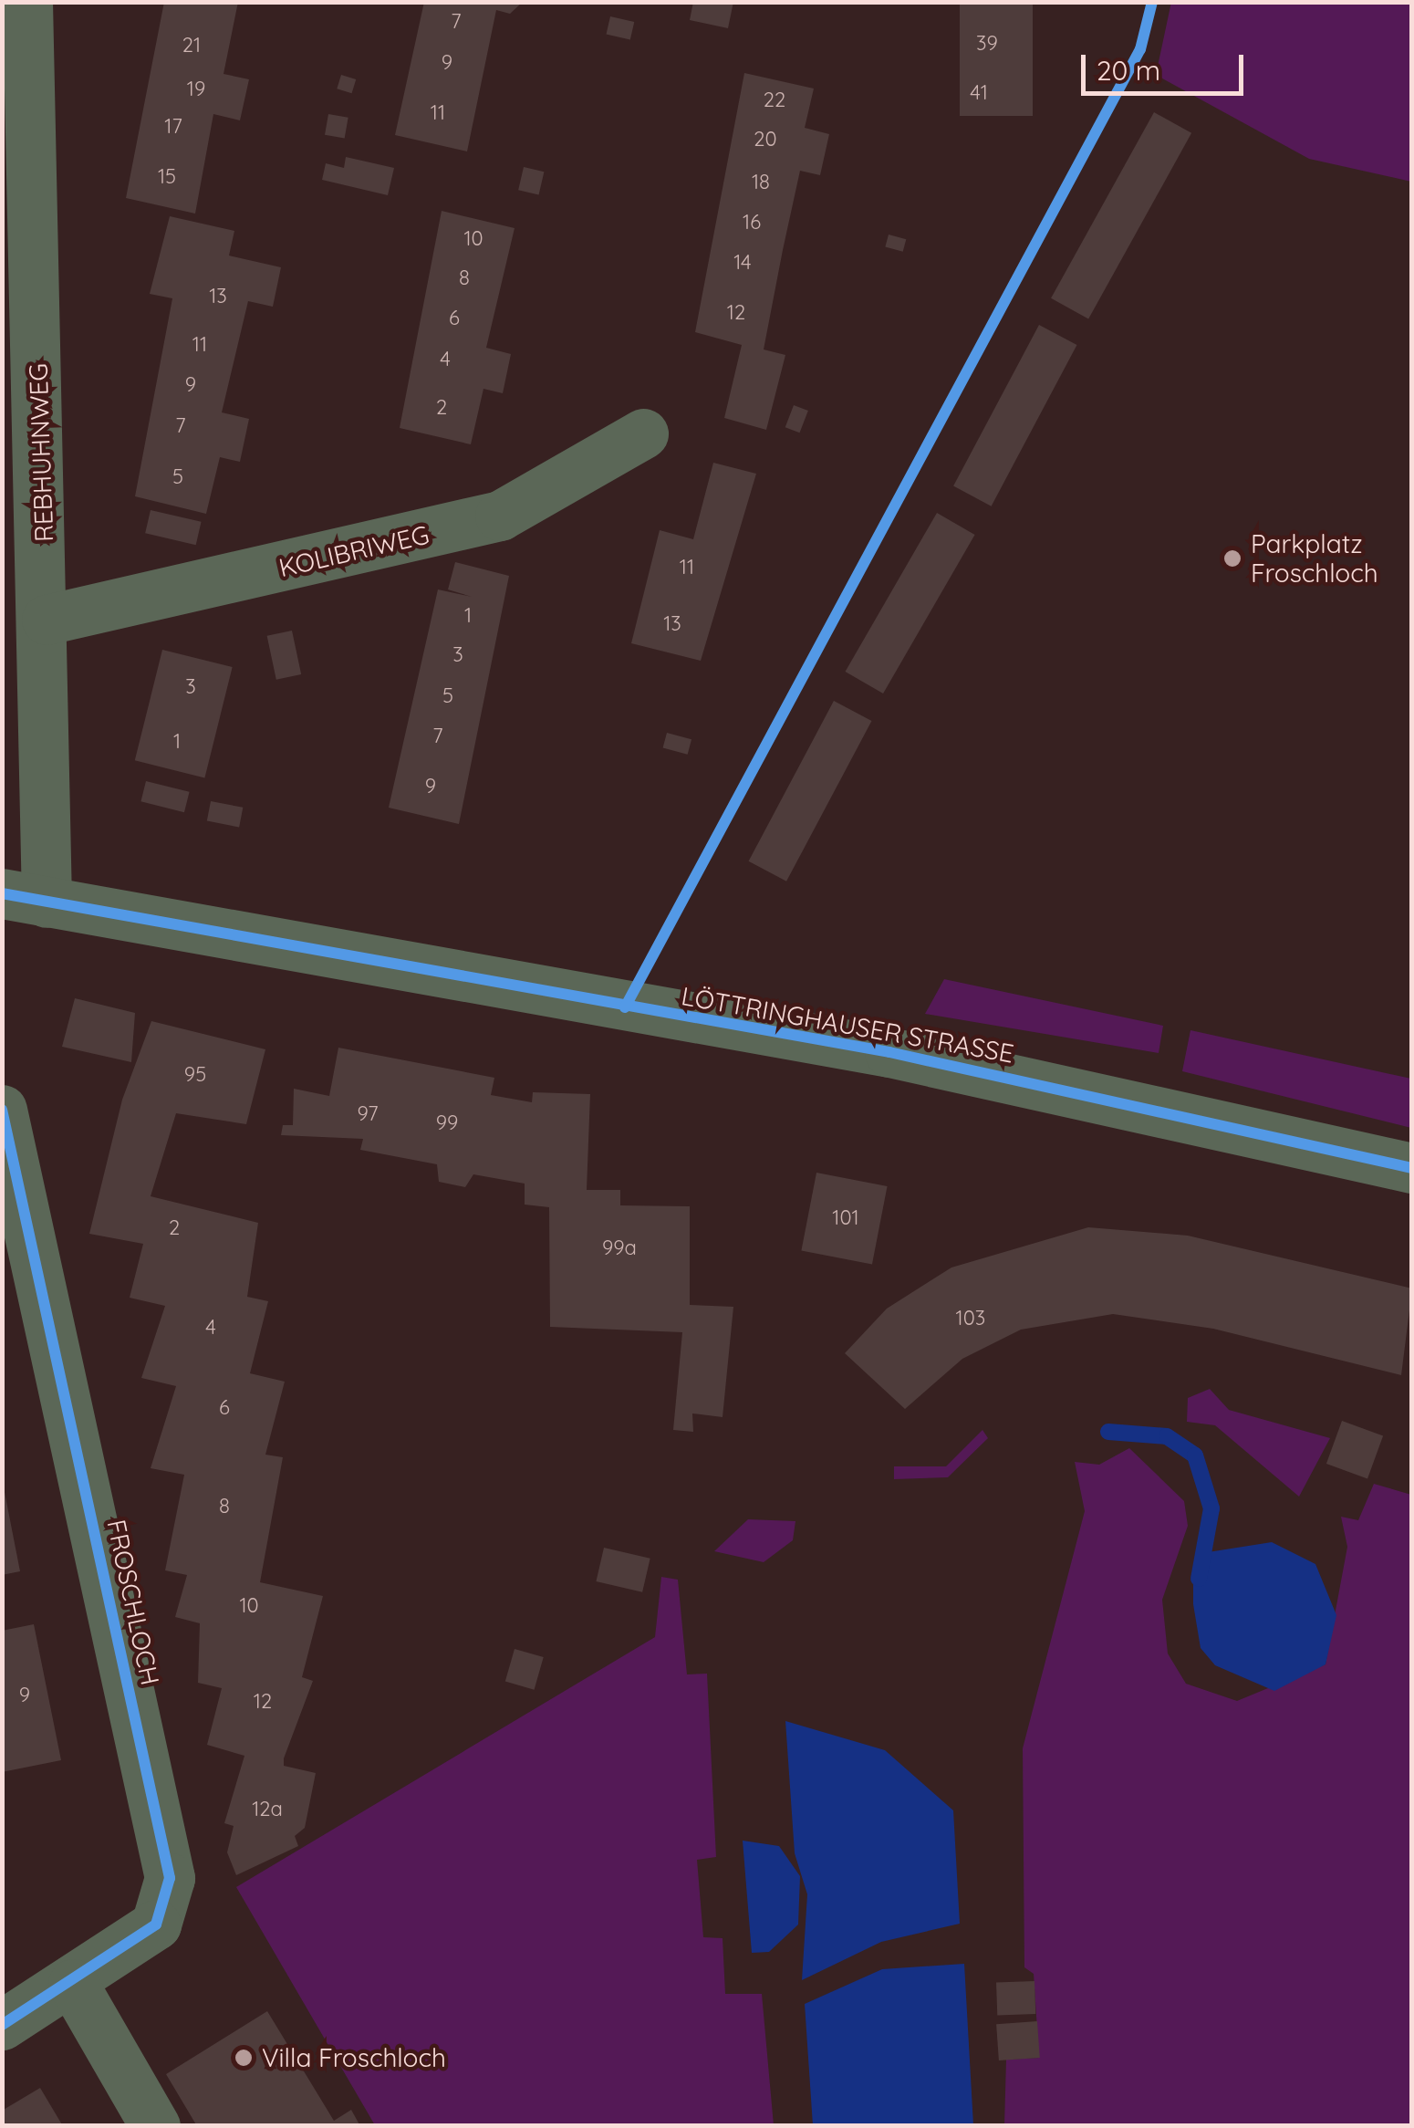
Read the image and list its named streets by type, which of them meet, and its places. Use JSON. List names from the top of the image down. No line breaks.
{"streets":{"street":["REBHUHNWEG","KOLIBRIWEG","LÖTTRINGHAUSER STRASSE","FROSCHLOCH"]},"crossings":[["REBHUHNWEG","KOLIBRIWEG"],["REBHUHNWEG","LÖTTRINGHAUSER STRASSE"]],"places":["Parkplatz Froschloch","Villa Froschloch"],"house_numbers":["7","39","21","9","19","41","22","11","17","20","15","18","16","10","14","8","13","12","6","11","4","9","2","7","5","11","1","13","3","3","5","7","1","9","95","97","99","101","2","99a","103","4","6","8","10","9","12","12a"],"scale_bar":"20 m"}
